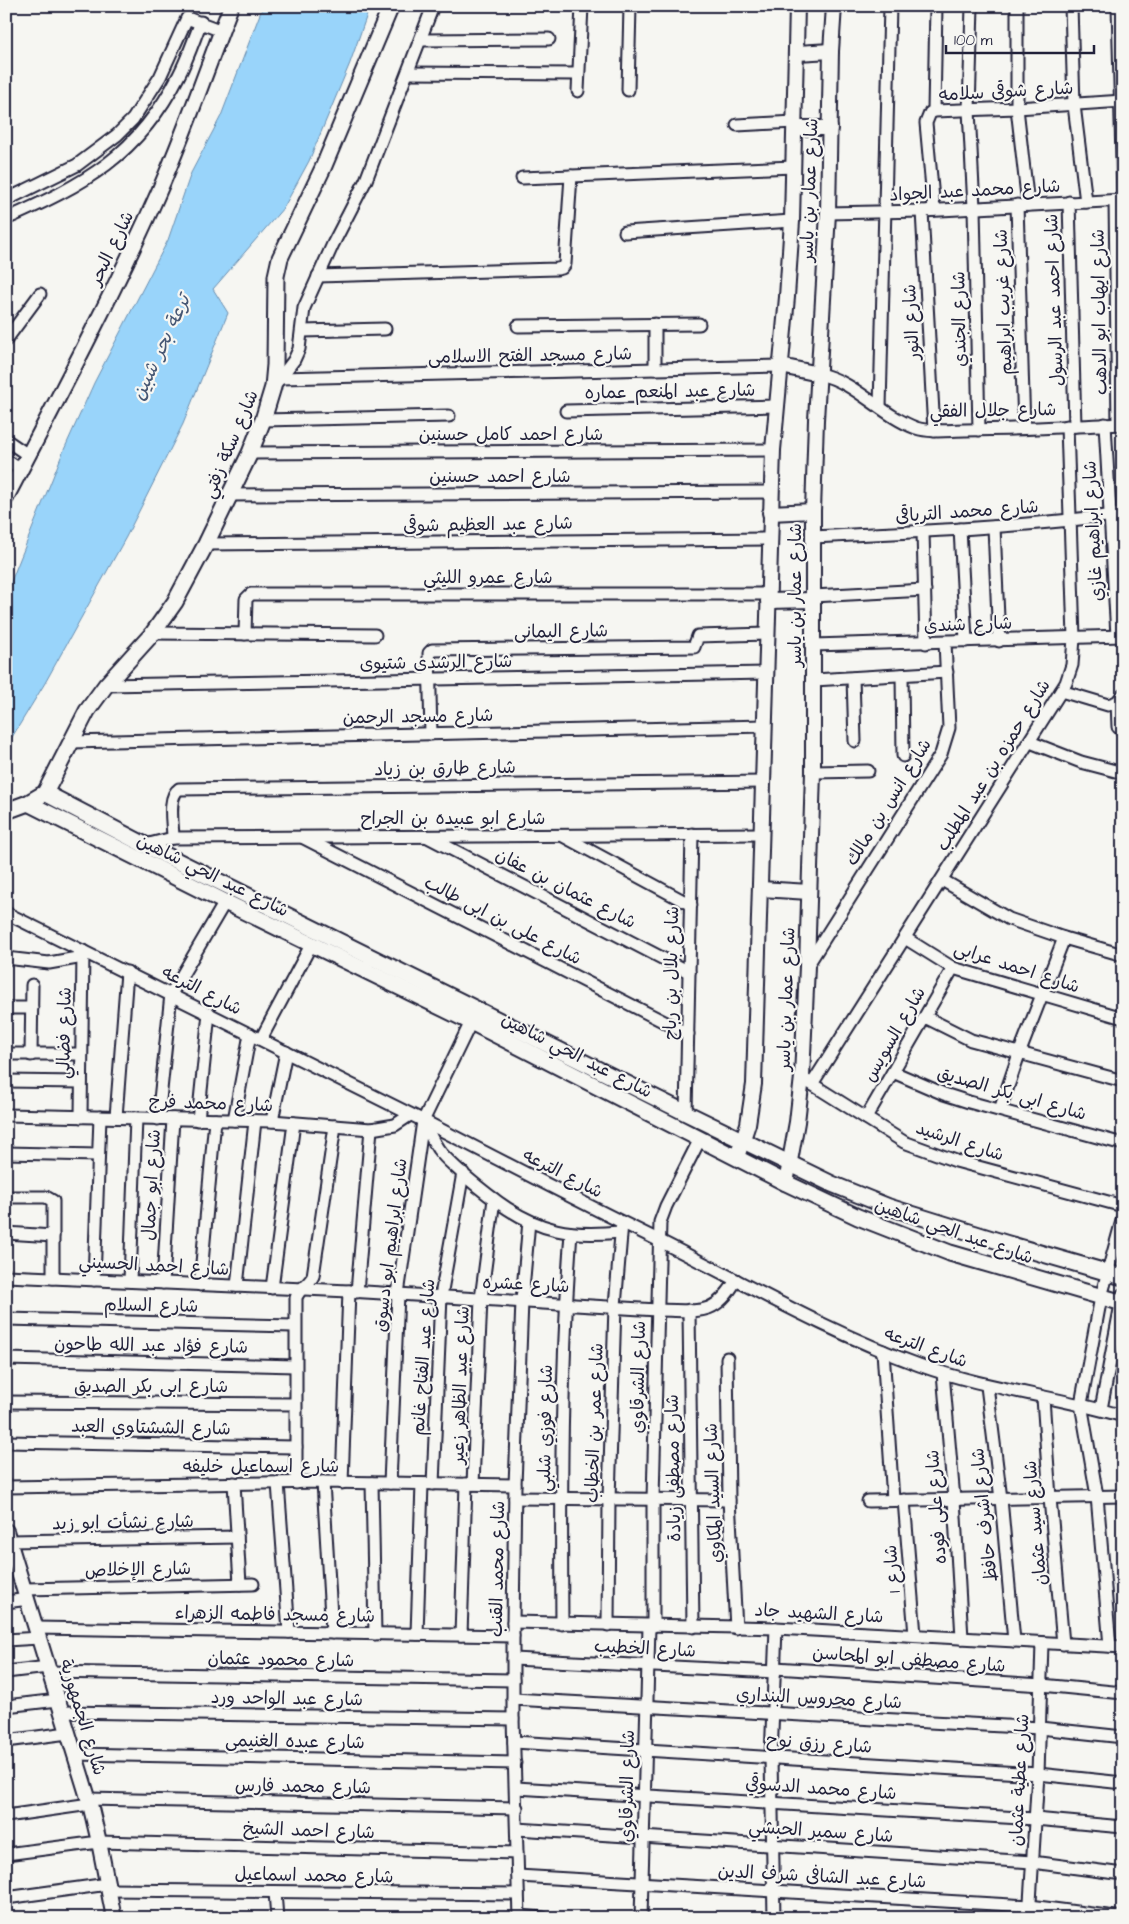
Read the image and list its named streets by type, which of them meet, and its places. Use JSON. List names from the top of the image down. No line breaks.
{"streets":{"main road":["شارع سكة زفتي","شارع عبد الحي شاهين"],"street":["شارع شوقى سلامه","شارع عمار بن ياسر","شارع محمد عبد الجواد","شارع البحر","شارع احمد عبد الرسول","شارع غريب ابراهيم","شارع ايهاب ابو الدهب","شارع الجندي","شارع النور","شارع مسجد الفتح الاسلامى","شارع عبد المنعم عماره","شارع جلال الفقي","شارع احمد كامل حسنين","شارع احمد حسنين","شارع محمد الترياقى","شارع عبد العظيم شوقى","شارع ابراهيم غازي","شارع عمرو الليثي","شارع شندى","شارع اليمانى","شارع الرشدى شتيوى","شارع مسجد الرحمن","شارع حمزه بن عبد المطلب","شارع طارق بن زياد","شارع انس بن مالك","شارع ابو عبيده بن الجراح","شارع عثمان بن عفان","شارع على بن ابى طالب","شارع احمد عرابى","شارع بلال بن رباح","شارع الترعه","شارع فضالي","شارع السويس","شارع ابى بكر الصديق","شارع محمد فرج","شارع الرشيد","شارع ابو جمال","شارع ابراهيم ابو دسوق","شارع احمد الحسيني","شارع عشره","شارع السلام","شارع فؤاد عبد الله طاحون","شارع عبد الفتاح غانم","شارع الشرقاوي","شارع عبد الظاهر زعير","شارع عمر بن الخطاب","شارع الششتاوي العبد","شارع فوزي شلبي","شارع اسماعيل خليفه","شارع مصطفى زيادة","شارع السيد المكاوي","شارع على فوده","شارع اشرف حافظ","شارع نشأت ابو زيد","شارع سيد عثمان","شارع الإخلاص","شارع محمد القنب","شارع 1","شارع الشهيد جاد","شارع مسجد فاطمه الزهراء","شارع الخطيب","شارع محمود عثمان","شارع مصطفى ابو المحاسن","شارع عبد الواحد ورد","شارع محروس البنداري","شارع الجمهورية","شارع عبده الغنيمى","شارع رزق نوح","شارع عطية عثمان","شارع محمد فارس","شارع محمد الدسوقي","شارع احمد الشيخ","شارع سمير الحبشي","شارع محمد اسماعيل","شارع عبد الشافى شرف الدين"]},"crossings":[["شارع شوقى سلامه","شارع محمد عبد الجواد"],["شارع شوقى سلامه","شارع غريب ابراهيم"],["شارع شوقى سلامه","شارع ايهاب ابو الدهب"],["شارع شوقى سلامه","شارع الجندي"],["شارع عمار بن ياسر","شارع محمد عبد الجواد"],["شارع عمار بن ياسر","شارع مسجد الفتح الاسلامى"],["شارع عمار بن ياسر","شارع عبد المنعم عماره"],["شارع عمار بن ياسر","شارع جلال الفقي"],["شارع عمار بن ياسر","شارع احمد كامل حسنين"],["شارع عمار بن ياسر","شارع احمد حسنين"],["شارع عمار بن ياسر","شارع محمد الترياقى"],["شارع عمار بن ياسر","شارع عبد العظيم شوقى"],["شارع عمار بن ياسر","شارع عمرو الليثي"],["شارع عمار بن ياسر","شارع شندى"],["شارع عمار بن ياسر","شارع اليمانى"],["شارع عمار بن ياسر","شارع الرشدى شتيوى"],["شارع عمار بن ياسر","شارع مسجد الرحمن"],["شارع عمار بن ياسر","شارع حمزه بن عبد المطلب"],["شارع عمار بن ياسر","شارع طارق بن زياد"],["شارع عمار بن ياسر","شارع انس بن مالك"],["شارع عمار بن ياسر","شارع ابو عبيده بن الجراح"],["شارع عمار بن ياسر","شارع عبد الحي شاهين"],["شارع عمار بن ياسر","شارع الرشيد"],["شارع محمد عبد الجواد","شارع احمد عبد الرسول"],["شارع محمد عبد الجواد","شارع غريب ابراهيم"],["شارع محمد عبد الجواد","شارع ايهاب ابو الدهب"],["شارع محمد عبد الجواد","شارع الجندي"],["شارع محمد عبد الجواد","شارع النور"],["شارع احمد عبد الرسول","شارع جلال الفقي"],["شارع احمد عبد الرسول","شارع حمزه بن عبد المطلب"],["شارع غريب ابراهيم","شارع جلال الفقي"],["شارع ايهاب ابو الدهب","شارع جلال الفقي"],["شارع الجندي","شارع جلال الفقي"],["شارع النور","شارع جلال الفقي"],["شارع مسجد الفتح الاسلامى","شارع سكة زفتي"],["شارع جلال الفقي","شارع ابراهيم غازي"],["شارع جلال الفقي","شارع حمزه بن عبد المطلب"],["شارع احمد كامل حسنين","شارع سكة زفتي"],["شارع سكة زفتي","شارع احمد حسنين"],["شارع سكة زفتي","شارع عبد العظيم شوقى"],["شارع سكة زفتي","شارع الرشدى شتيوى"],["شارع سكة زفتي","شارع مسجد الرحمن"],["شارع سكة زفتي","شارع عبد الحي شاهين"],["شارع محمد الترياقى","شارع ابراهيم غازي"],["شارع محمد الترياقى","شارع حمزه بن عبد المطلب"],["شارع ابراهيم غازي","شارع شندى"],["شارع شندى","شارع حمزه بن عبد المطلب"],["شارع شندى","شارع انس بن مالك"],["شارع اليمانى","شارع الرشدى شتيوى"],["شارع اليمانى","شارع مسجد الرحمن"],["شارع حمزه بن عبد المطلب","شارع احمد عرابى"],["شارع حمزه بن عبد المطلب","شارع الرشيد"],["شارع طارق بن زياد","شارع ابو عبيده بن الجراح"],["شارع ابو عبيده بن الجراح","شارع عبد الحي شاهين"],["شارع ابو عبيده بن الجراح","شارع عثمان بن عفان"],["شارع ابو عبيده بن الجراح","شارع على بن ابى طالب"],["شارع ابو عبيده بن الجراح","شارع بلال بن رباح"],["شارع عبد الحي شاهين","شارع بلال بن رباح"],["شارع عبد الحي شاهين","شارع ابراهيم ابو دسوق"],["شارع عبد الحي شاهين","شارع الشرقاوي"],["شارع عثمان بن عفان","شارع بلال بن رباح"],["شارع على بن ابى طالب","شارع بلال بن رباح"],["شارع احمد عرابى","شارع السويس"],["شارع الترعه","شارع فضالي"],["شارع الترعه","شارع محمد فرج"],["شارع الترعه","شارع ابراهيم ابو دسوق"],["شارع الترعه","شارع عشره"],["شارع الترعه","شارع الشرقاوي"],["شارع الترعه","شارع عمر بن الخطاب"],["شارع الترعه","شارع على فوده"],["شارع الترعه","شارع اشرف حافظ"],["شارع الترعه","شارع سيد عثمان"],["شارع الترعه","شارع 1"],["شارع فضالي","شارع محمد فرج"],["شارع السويس","شارع ابى بكر الصديق"],["شارع السويس","شارع الرشيد"],["شارع محمد فرج","شارع ابو جمال"],["شارع ابو جمال","شارع احمد الحسيني"],["شارع ابراهيم ابو دسوق","شارع عشره"],["شارع ابراهيم ابو دسوق","شارع اسماعيل خليفه"],["شارع احمد الحسيني","شارع عشره"],["شارع عشره","شارع عبد الفتاح غانم"],["شارع عشره","شارع الشرقاوي"],["شارع عشره","شارع عبد الظاهر زعير"],["شارع عشره","شارع عمر بن الخطاب"],["شارع عشره","شارع فوزي شلبي"],["شارع عشره","شارع مصطفى زيادة"],["شارع عشره","شارع محمد القنب"],["شارع عبد الفتاح غانم","شارع اسماعيل خليفه"],["شارع عبد الفتاح غانم","شارع مسجد فاطمه الزهراء"],["شارع الشرقاوي","شارع الشهيد جاد"],["شارع الشرقاوي","شارع الخطيب"],["شارع الشرقاوي","شارع محروس البنداري"],["شارع الشرقاوي","شارع رزق نوح"],["شارع الشرقاوي","شارع محمد الدسوقي"],["شارع الشرقاوي","شارع سمير الحبشي"],["شارع الشرقاوي","شارع عبد الشافى شرف الدين"],["شارع عبد الظاهر زعير","شارع اسماعيل خليفه"],["شارع عبد الظاهر زعير","شارع مسجد فاطمه الزهراء"],["شارع عمر بن الخطاب","شارع الشهيد جاد"],["شارع فوزي شلبي","شارع الشهيد جاد"],["شارع اسماعيل خليفه","شارع محمد القنب"],["شارع مصطفى زيادة","شارع الشهيد جاد"],["شارع السيد المكاوي","شارع الشهيد جاد"],["شارع على فوده","شارع الشهيد جاد"],["شارع اشرف حافظ","شارع الشهيد جاد"],["شارع نشأت ابو زيد","شارع الجمهورية"],["شارع سيد عثمان","شارع الشهيد جاد"],["شارع الإخلاص","شارع الجمهورية"],["شارع محمد القنب","شارع الشهيد جاد"],["شارع محمد القنب","شارع مسجد فاطمه الزهراء"],["شارع محمد القنب","شارع الخطيب"],["شارع محمد القنب","شارع محمود عثمان"],["شارع محمد القنب","شارع عبد الواحد ورد"],["شارع محمد القنب","شارع محروس البنداري"],["شارع محمد القنب","شارع عبده الغنيمى"],["شارع محمد القنب","شارع رزق نوح"],["شارع محمد القنب","شارع محمد فارس"],["شارع محمد القنب","شارع محمد الدسوقي"],["شارع محمد القنب","شارع احمد الشيخ"],["شارع محمد القنب","شارع سمير الحبشي"],["شارع محمد القنب","شارع محمد اسماعيل"],["شارع محمد القنب","شارع عبد الشافى شرف الدين"],["شارع 1","شارع الشهيد جاد"],["شارع الشهيد جاد","شارع عطية عثمان"],["شارع مسجد فاطمه الزهراء","شارع الجمهورية"],["شارع الخطيب","شارع مصطفى ابو المحاسن"],["شارع محمود عثمان","شارع الجمهورية"],["شارع مصطفى ابو المحاسن","شارع عطية عثمان"],["شارع عبد الواحد ورد","شارع الجمهورية"],["شارع محروس البنداري","شارع عطية عثمان"],["شارع الجمهورية","شارع عبده الغنيمى"],["شارع الجمهورية","شارع محمد فارس"],["شارع الجمهورية","شارع احمد الشيخ"],["شارع الجمهورية","شارع محمد اسماعيل"],["شارع رزق نوح","شارع عطية عثمان"],["شارع عطية عثمان","شارع محمد الدسوقي"],["شارع عطية عثمان","شارع سمير الحبشي"],["شارع عطية عثمان","شارع عبد الشافى شرف الدين"]],"water":["ترعة بحر شبين"],"scale_bar":"100 m"}
